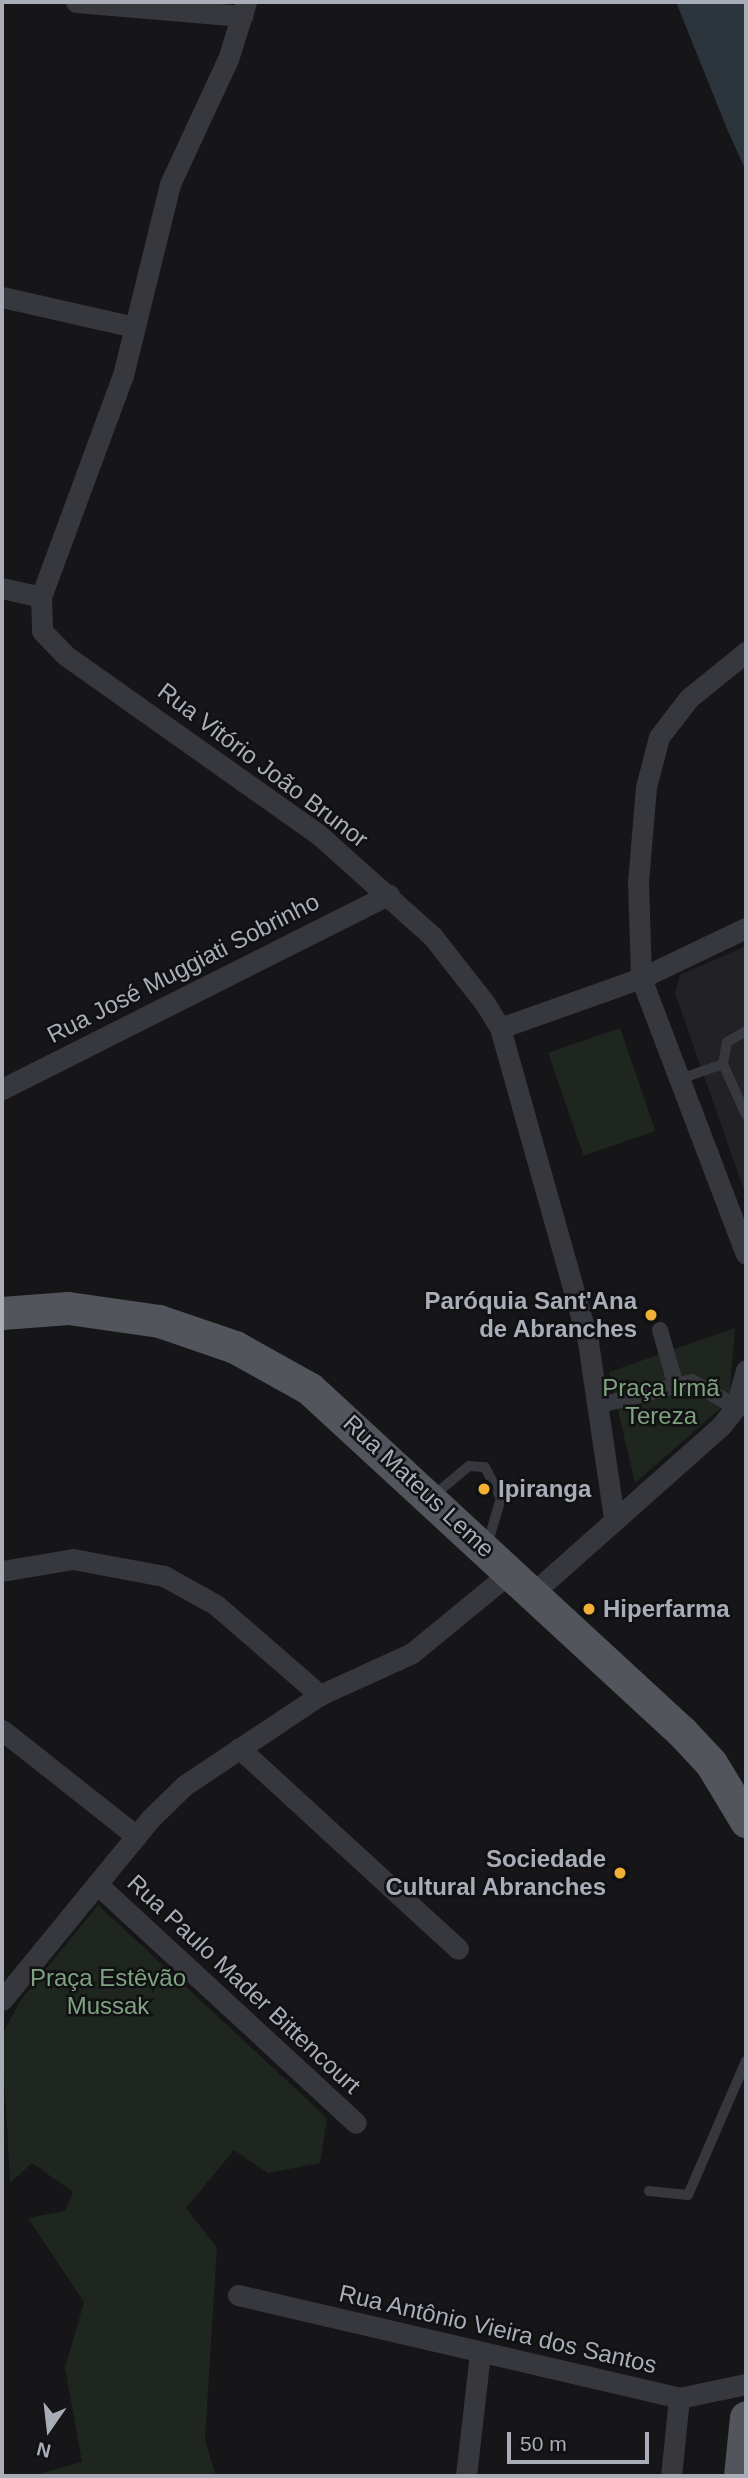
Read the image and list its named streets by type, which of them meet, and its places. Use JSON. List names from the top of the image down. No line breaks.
{"streets":{"main road":["Rua Mateus Leme"],"street":["Rua Vitório João Brunor","Rua José Muggiati Sobrinho","Rua Paulo Mader Bittencourt","Rua Antônio Vieira dos Santos"]},"crossings":[["Rua Vitório João Brunor","Rua José Muggiati Sobrinho"]],"parks":["Praça Irmã Tereza","Praça Estêvão Mussak"],"places":["Paróquia Sant'Ana de Abranches","Ipiranga","Hiperfarma","Sociedade Cultural Abranches"],"scale_bar":"50 m","north":"bottom"}
